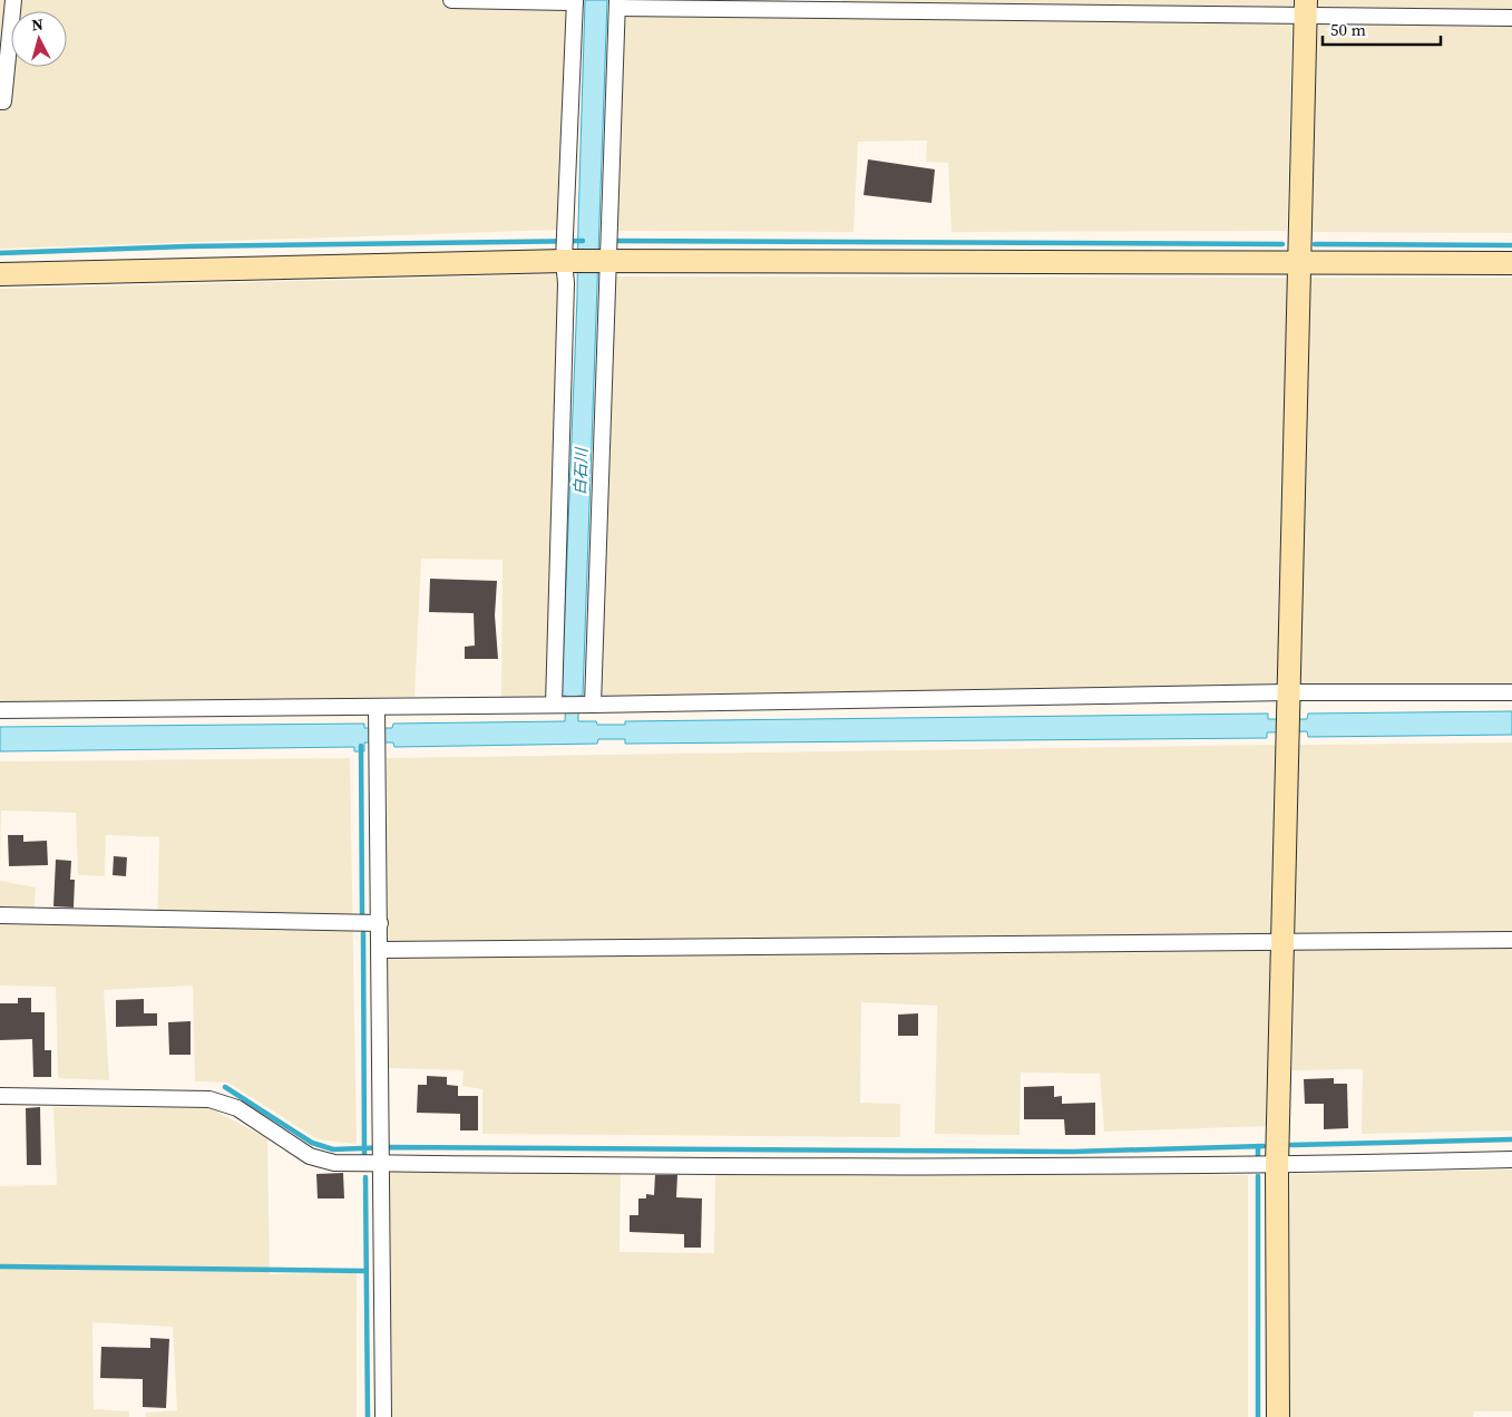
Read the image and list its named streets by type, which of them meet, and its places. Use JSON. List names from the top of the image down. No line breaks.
{"water":["白石川"],"scale_bar":"50 m","north":"top"}
